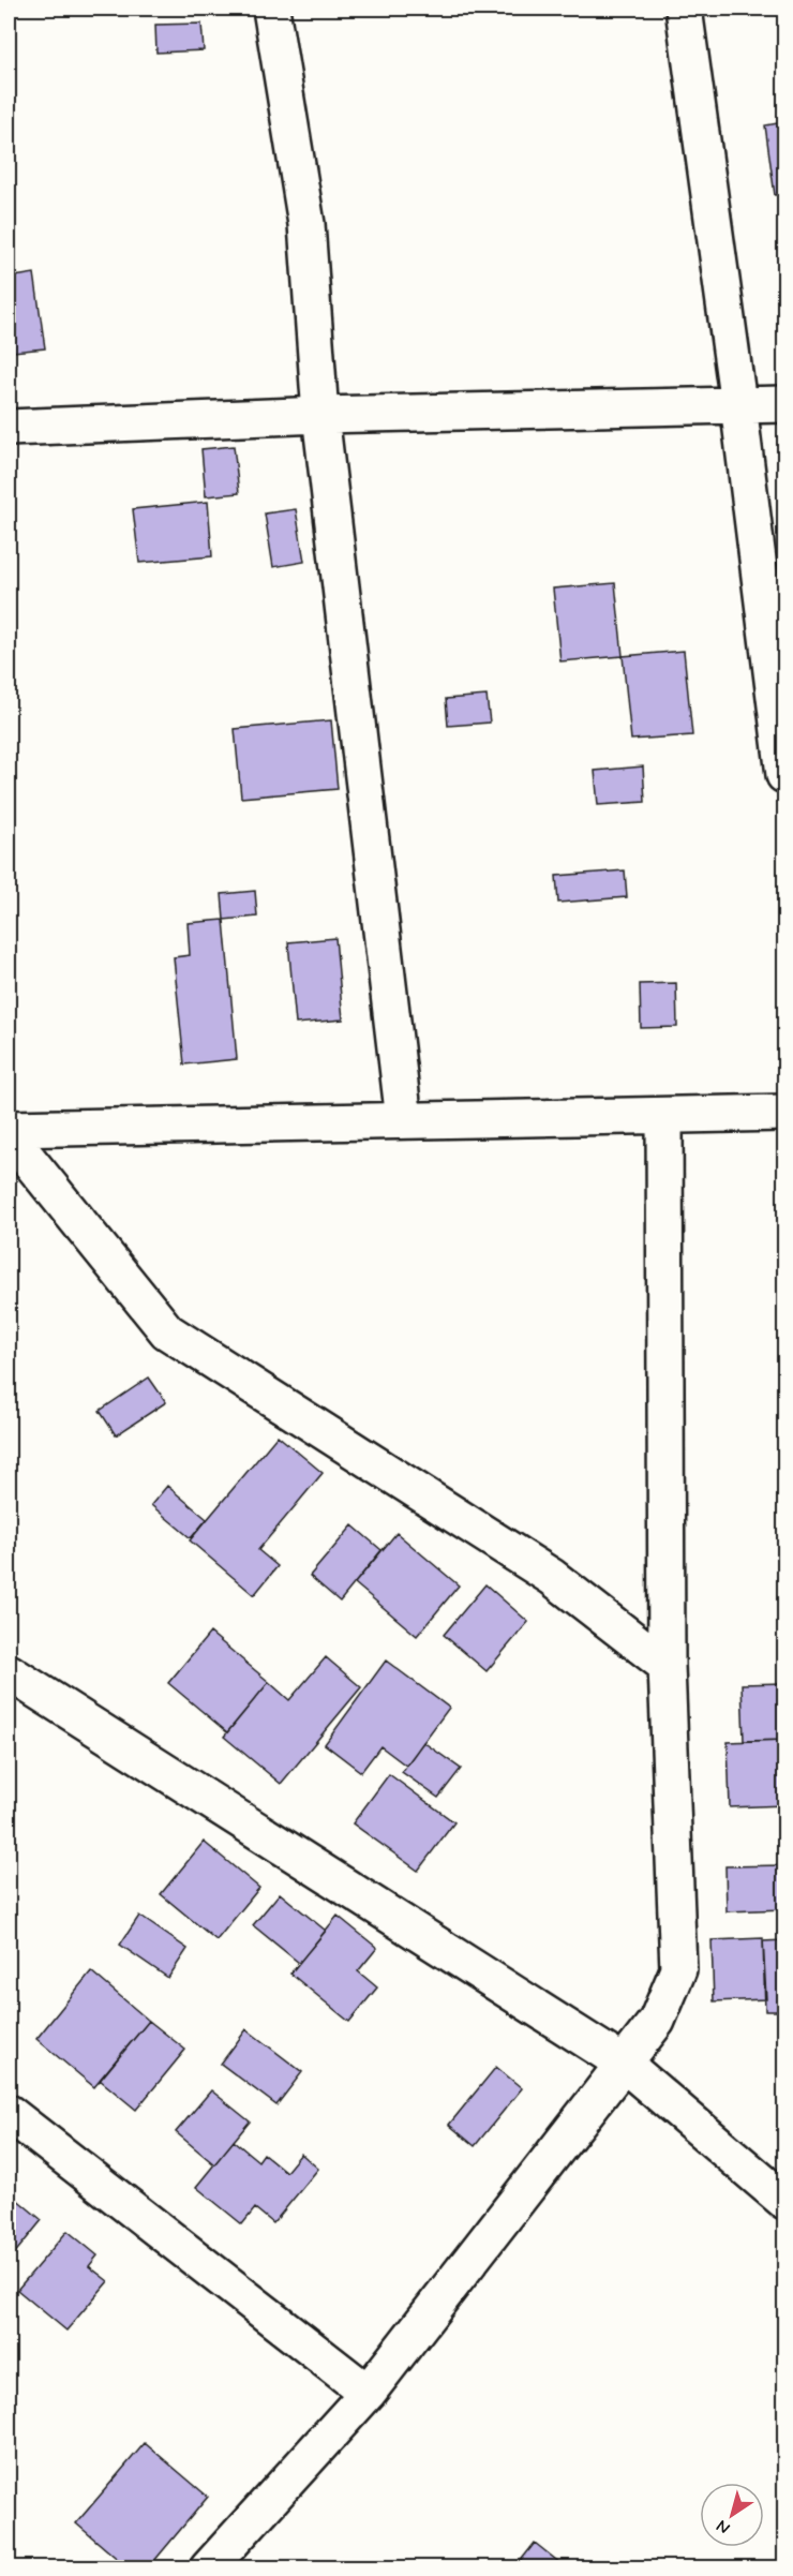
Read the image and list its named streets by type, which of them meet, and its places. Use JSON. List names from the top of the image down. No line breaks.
{"north":"bottom left"}
